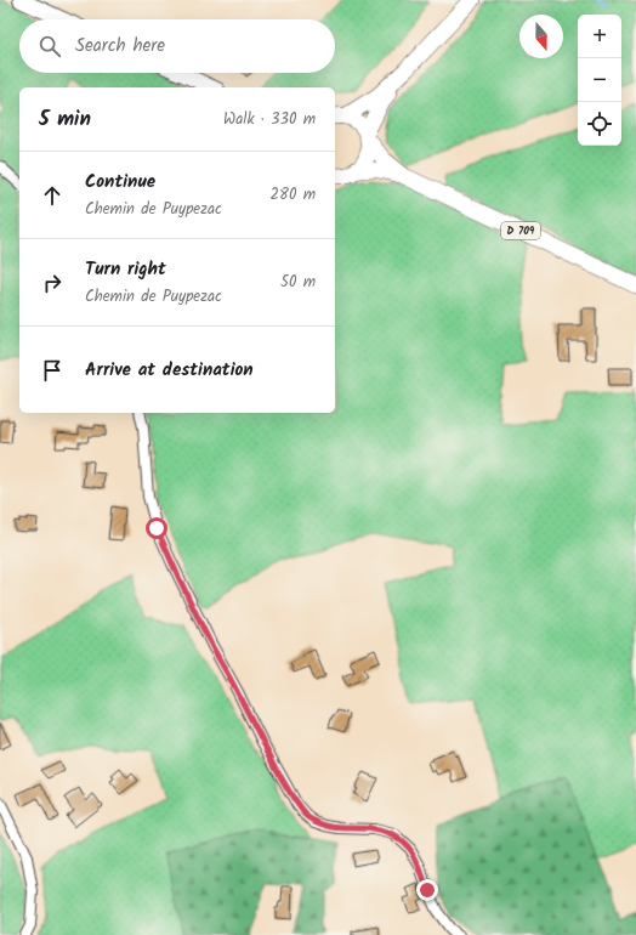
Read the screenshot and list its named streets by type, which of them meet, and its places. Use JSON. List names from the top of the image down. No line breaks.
{"streets":{"main road":["D 709"]},"north":"bottom","page":{"map_buttons":["+","−"],"search":"Search here","heading":["5 min","Walk · 330 m"],"list":[["Continue","Chemin de Puypezac","280 m"],["Turn right","Chemin de Puypezac","50 m"],"Arrive at destination"]}}
